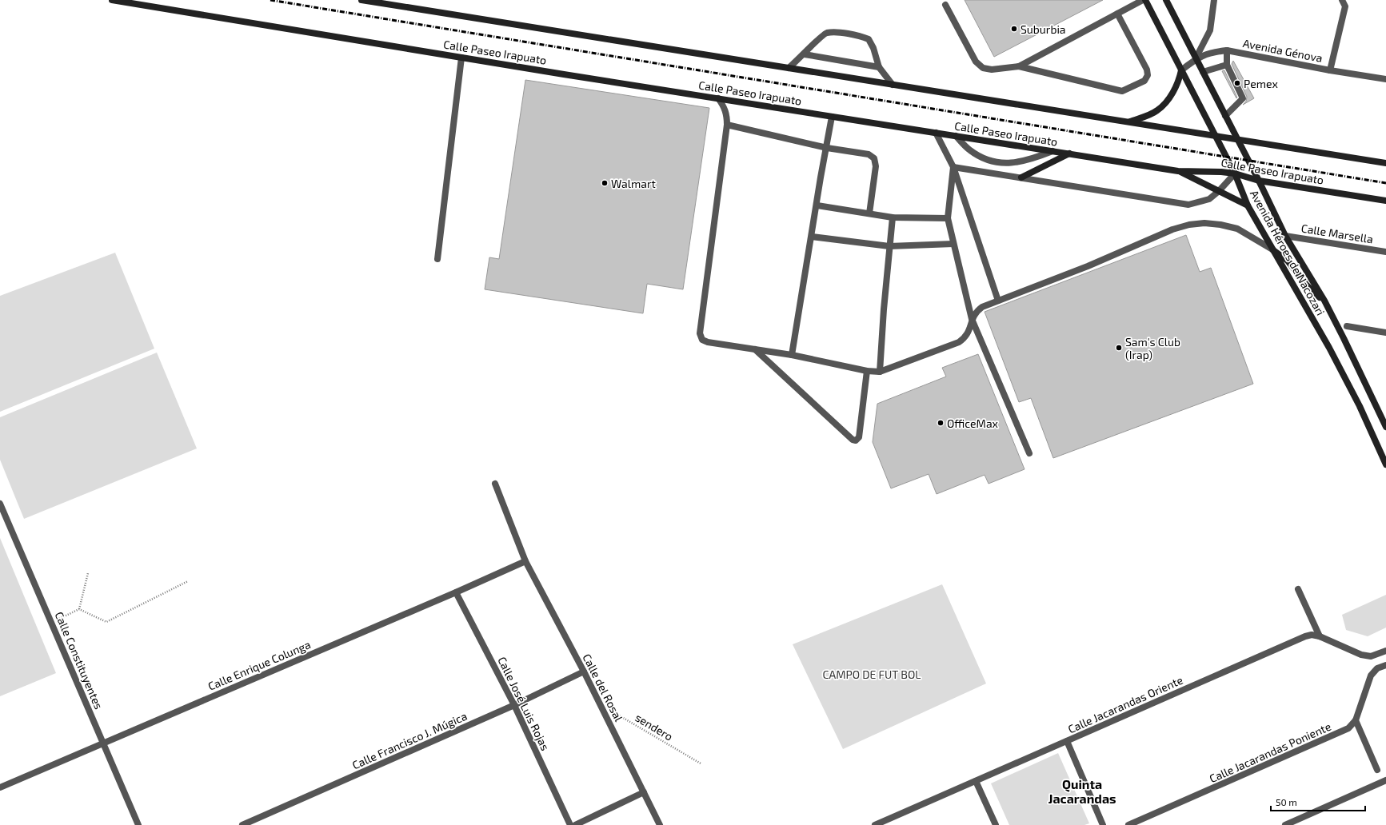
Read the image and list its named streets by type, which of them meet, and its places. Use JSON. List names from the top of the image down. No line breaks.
{"streets":{"main road":["Calle Paseo Irapuato","Avenida Héroes de Nacozari"],"street":["Avenida Génova","Calle Marsella","Calle Constituyentes","Calle Enrique Colunga","Calle del Rosal","Calle José Luis Rojas","Calle Jacarandas Oriente","Calle Francisco J. Múgica","Calle Jacarandas Poniente"],"path":["sendero"]},"crossings":[["Avenida Génova","Avenida Héroes de Nacozari"],["Calle Paseo Irapuato","Avenida Héroes de Nacozari"],["Calle Marsella","Avenida Héroes de Nacozari"],["Calle Constituyentes","Calle Enrique Colunga"],["Calle Enrique Colunga","Calle del Rosal"],["Calle Enrique Colunga","Calle José Luis Rojas"],["Calle del Rosal","sendero"],["Calle del Rosal","Calle Francisco J. Múgica"],["Calle José Luis Rojas","Calle Francisco J. Múgica"]],"districts":["Quinta Jacarandas"],"parks":["CAMPO DE FUT BOL"],"places":["Suburbia","Pemex","Walmart","Sam's Club (Irap)","OfficeMax"],"scale_bar":"50 m"}
